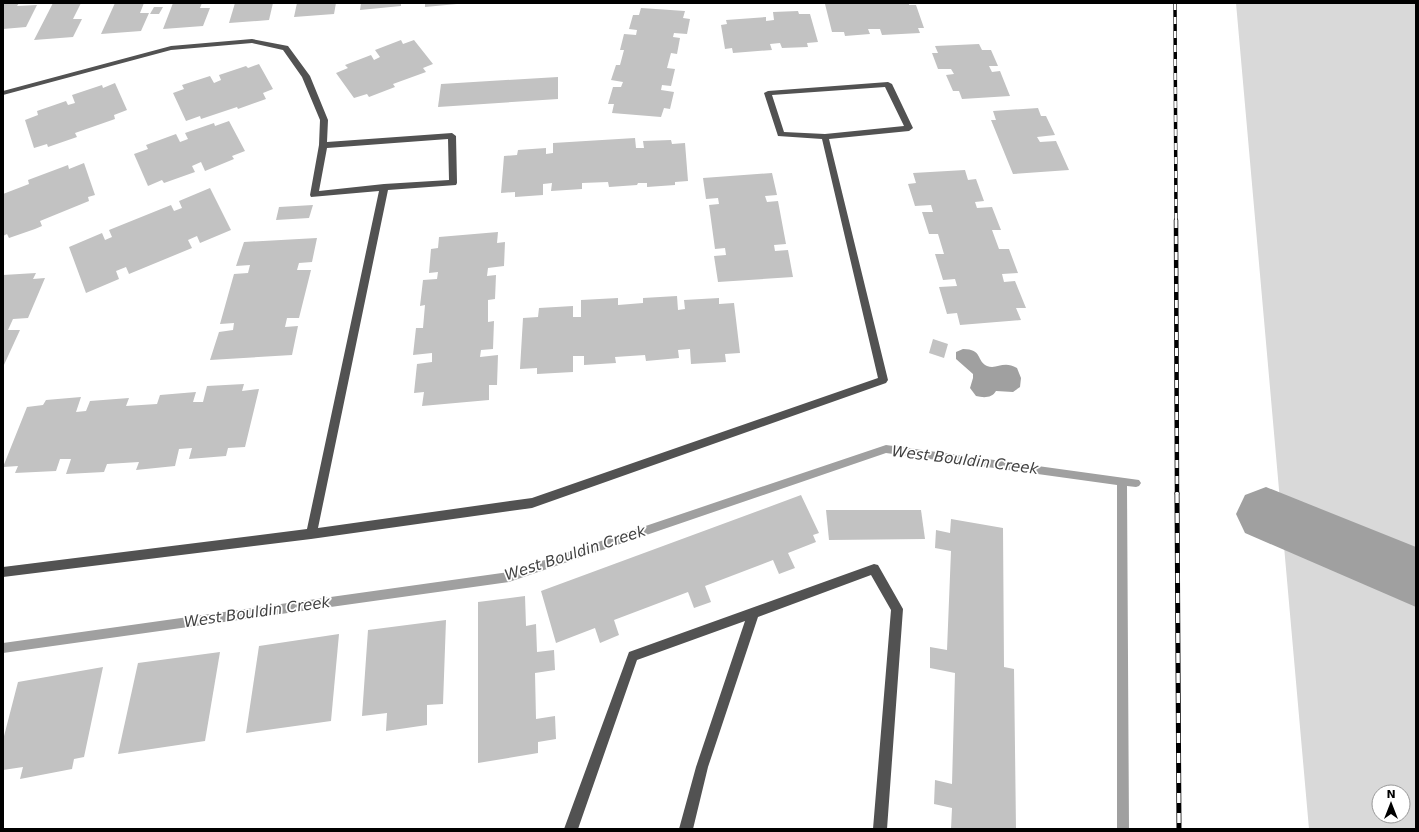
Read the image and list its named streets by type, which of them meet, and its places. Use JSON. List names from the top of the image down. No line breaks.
{"water":["West Bouldin Creek"],"north":"top"}
